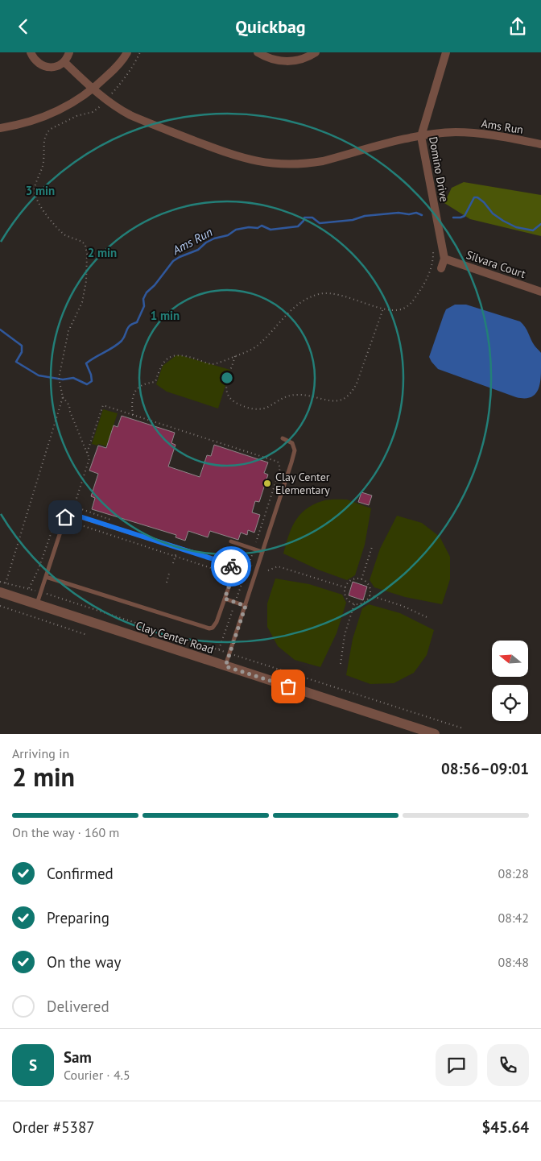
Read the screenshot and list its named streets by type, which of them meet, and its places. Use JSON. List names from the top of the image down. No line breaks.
{"streets":{"street":["Ams Run","Domino Drive","Silvara Court","Clay Center Road"]},"crossings":[["Ams Run","Domino Drive"],["Domino Drive","Silvara Court"]],"water":["Ams Run"],"places":["Clay Center Elementary"],"north":"left","page":{"header":"Quickbag","heading":["2 min","Arriving in","08:56–09:01"],"panel":["Sam","Courier · 4.5","Order #5387","$45.64"],"bar":"On the way · 160 m","list":[["Confirmed","08:28"],["Preparing","08:42"],["On the way","08:48"],"Delivered"],"round":"S"},"rings":["3 min","2 min","1 min"]}
